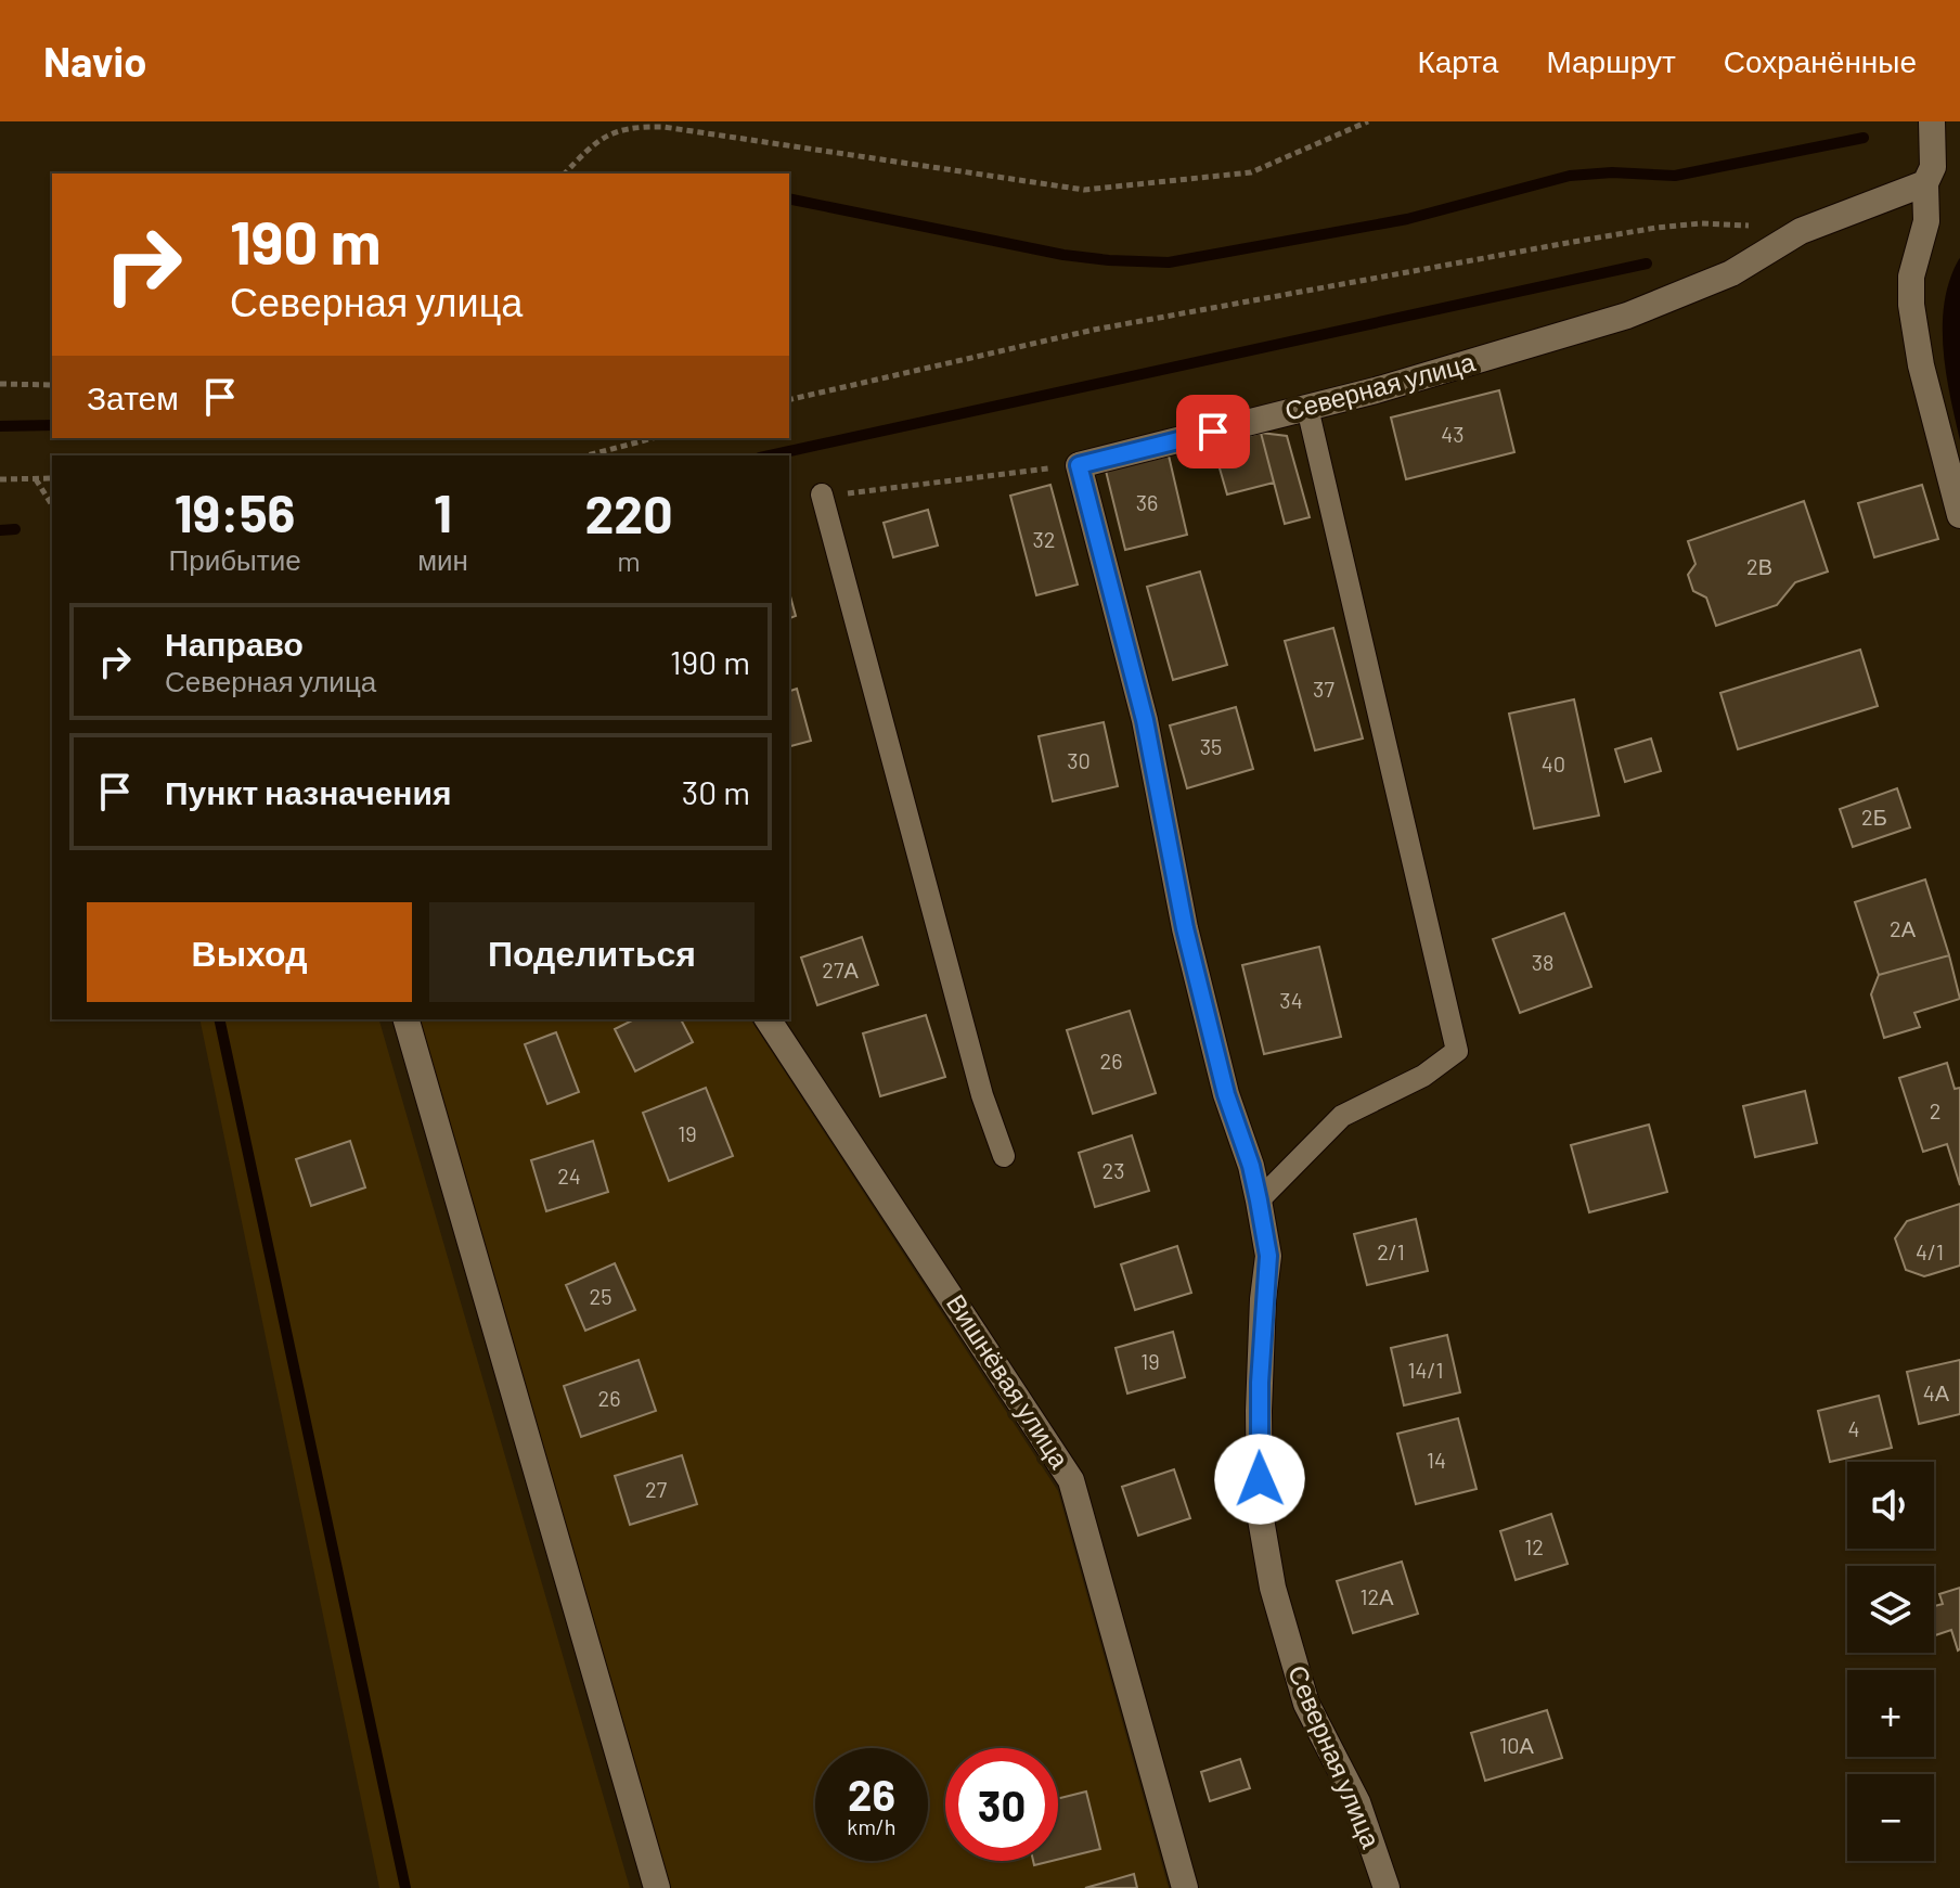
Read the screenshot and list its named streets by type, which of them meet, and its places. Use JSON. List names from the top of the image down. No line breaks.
{"streets":{"street":["Северная улица","Вишнёвая улица"]},"house_numbers":["43","36","32","2В","37","35","30","40","2Б","2А","38","27А","34","26","2","19","23","24","2/1","4/1","25","19","14/1","4А","26","4","14","27","12","12А","10А"],"page":{"header":"Navio","nav":["Карта","Маршрут","Сохранённые"],"turn":["190 m","Северная улица"],"then":"Затем","eta":["19:56","Прибытие","1","мин","220","m"],"list":[{"name":"Направо","note":"Северная улица","value":"190 m"},{"name":"Пункт назначения","value":"30 m"}],"buttons":["Выход","Поделиться"],"map_buttons":["+","−"],"speed":"26 km/h","limit":"30"}}
